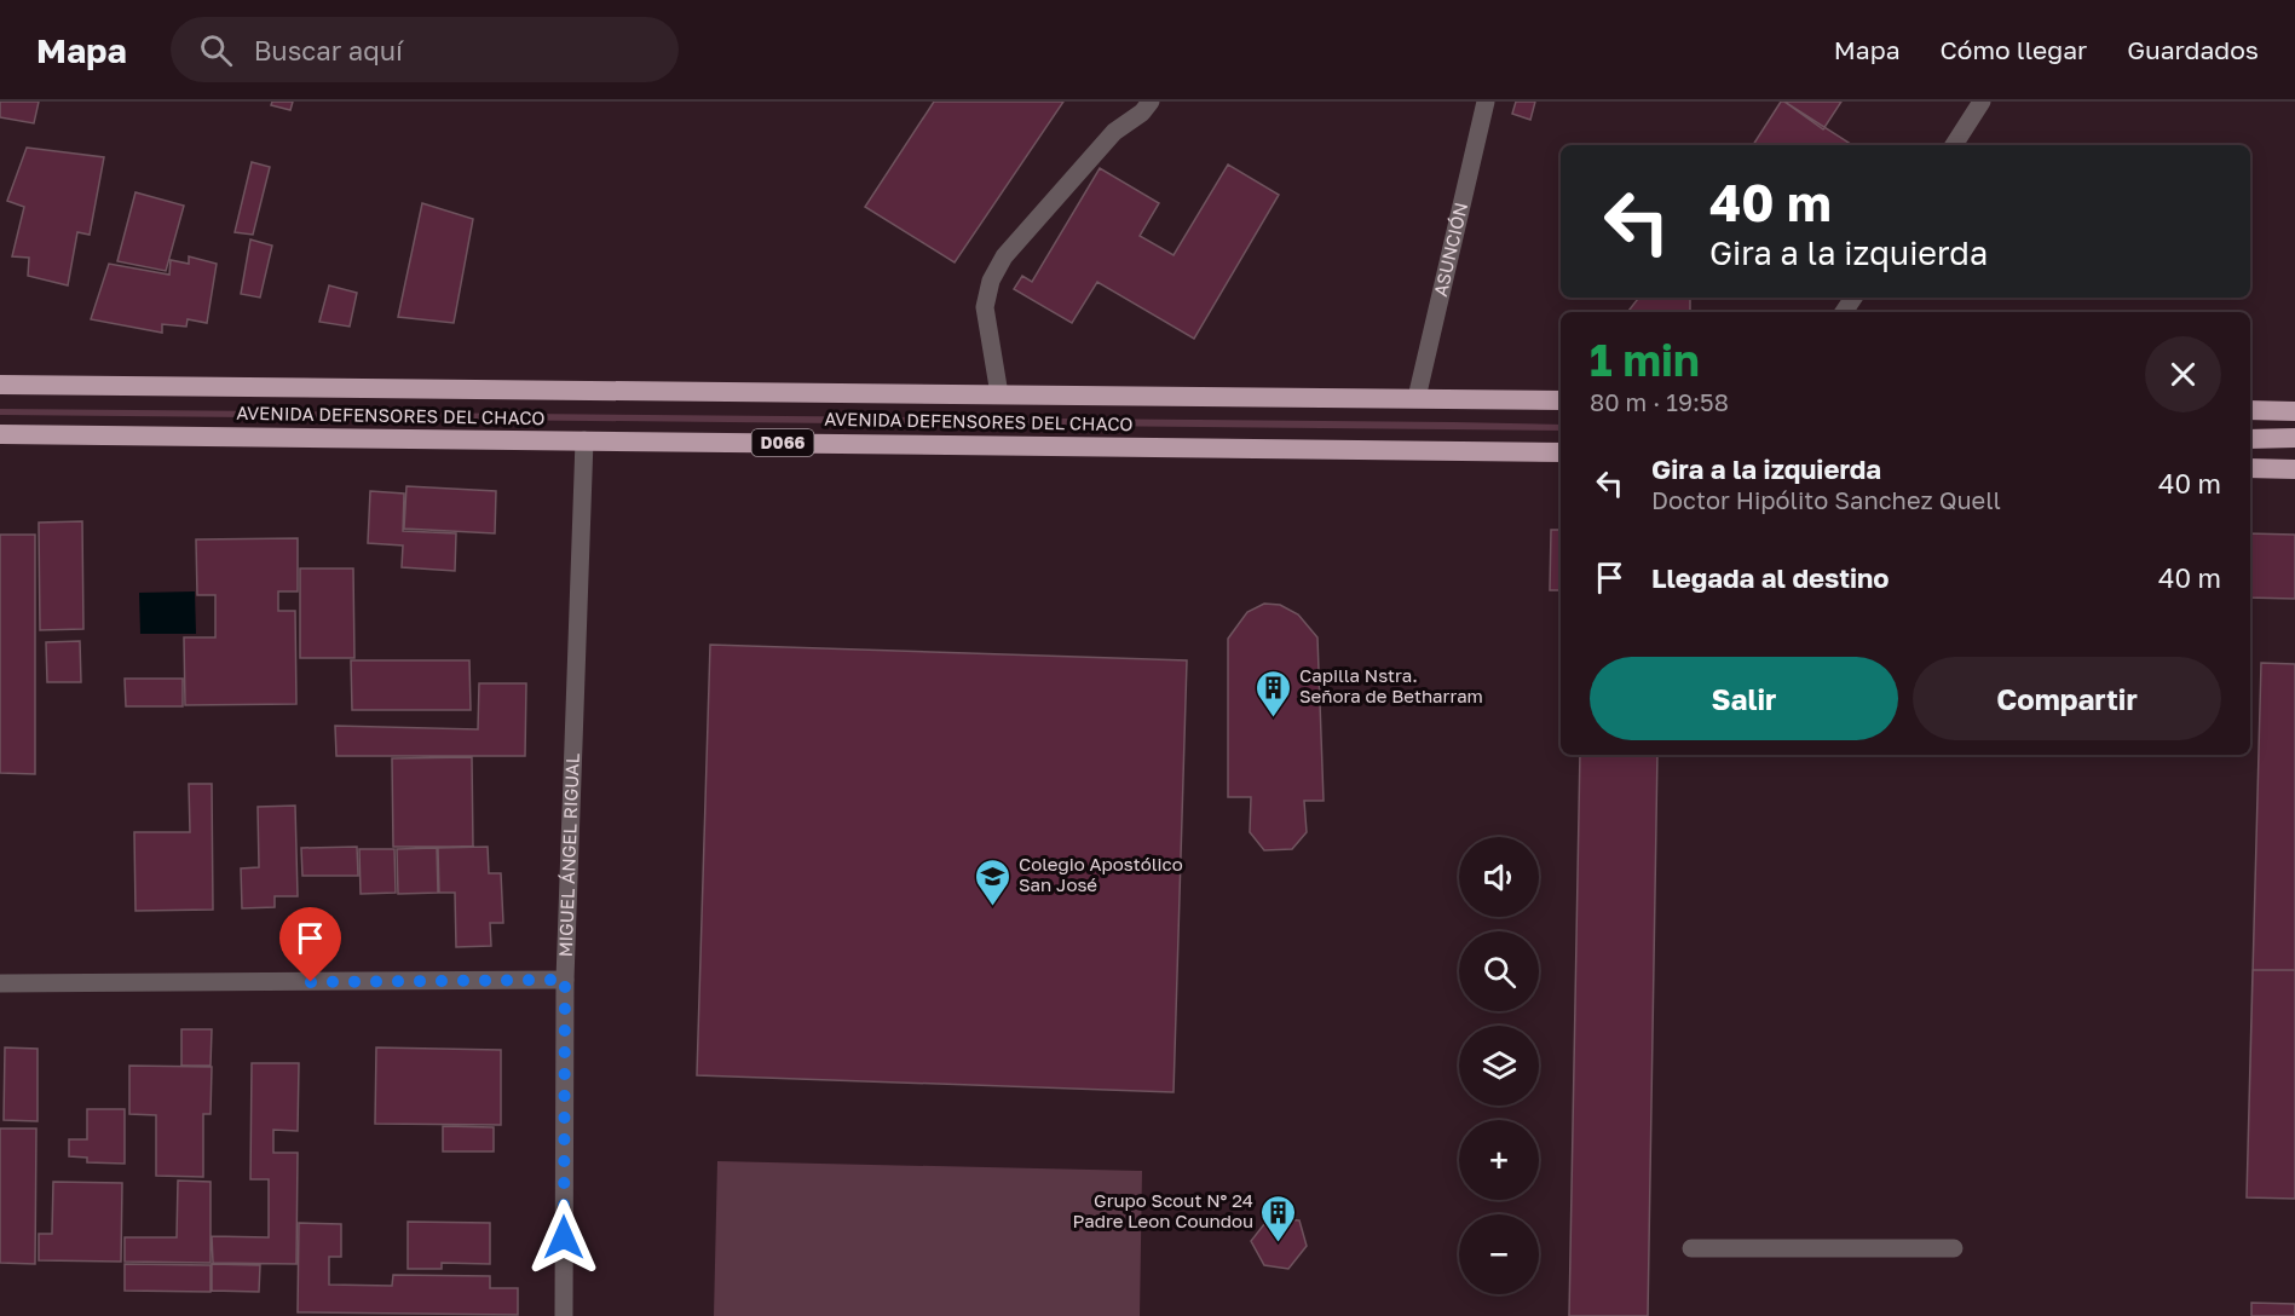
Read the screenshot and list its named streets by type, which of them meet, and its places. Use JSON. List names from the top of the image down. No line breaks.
{"streets":{"highway":["AVENIDA DEFENSORES DEL CHACO","D066"],"street":["ASUNCIÓN","MIGUEL ÁNGEL RIGUAL"]},"crossings":[["ASUNCIÓN","AVENIDA DEFENSORES DEL CHACO"],["AVENIDA DEFENSORES DEL CHACO","MIGUEL ÁNGEL RIGUAL"]],"places":{"building":["Capilla Nstra. Señora de Betharram","Grupo Scout N° 24 Padre Leon Coundou"],"school or university":["Colegio Apostólico San José"]},"page":{"header":"Mapa","search":"Buscar aquí","nav":["Mapa","Cómo llegar","Guardados"],"turn":["40 m","Gira a la izquierda"],"heading":["1 min","80 m · 19:58"],"list":[{"name":"Gira a la izquierda","note":"Doctor Hipólito Sanchez Quell","value":"40 m"},{"name":"Llegada al destino","value":"40 m"}],"buttons":["Salir","Compartir"],"map_buttons":["+","−"]}}
